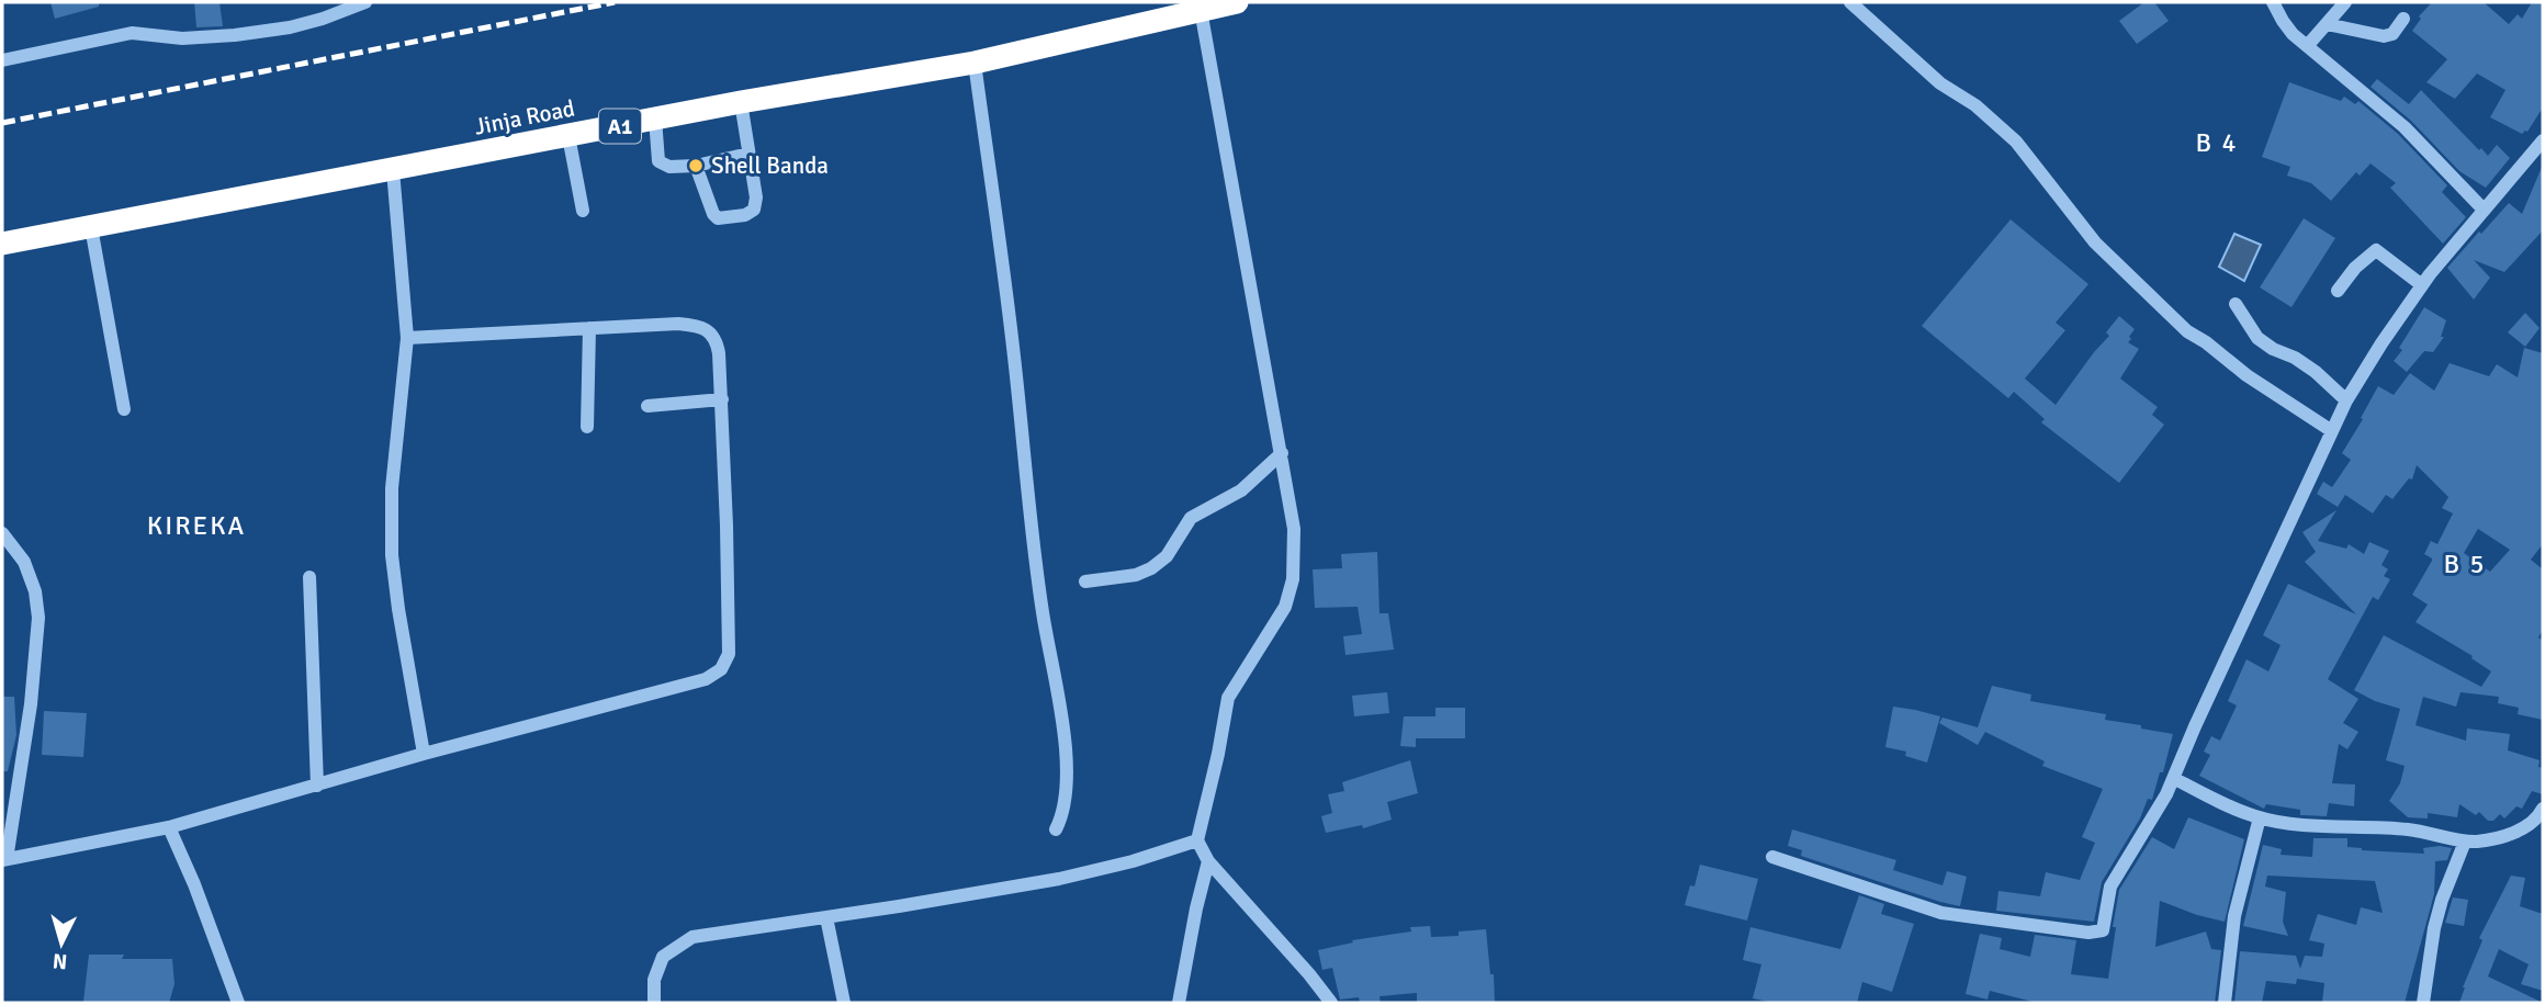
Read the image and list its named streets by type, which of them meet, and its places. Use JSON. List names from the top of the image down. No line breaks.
{"streets":{"highway":["Jinja Road","A1"]},"districts":["B 4","KIREKA","B 5"],"places":["Shell Banda"],"north":"bottom"}
